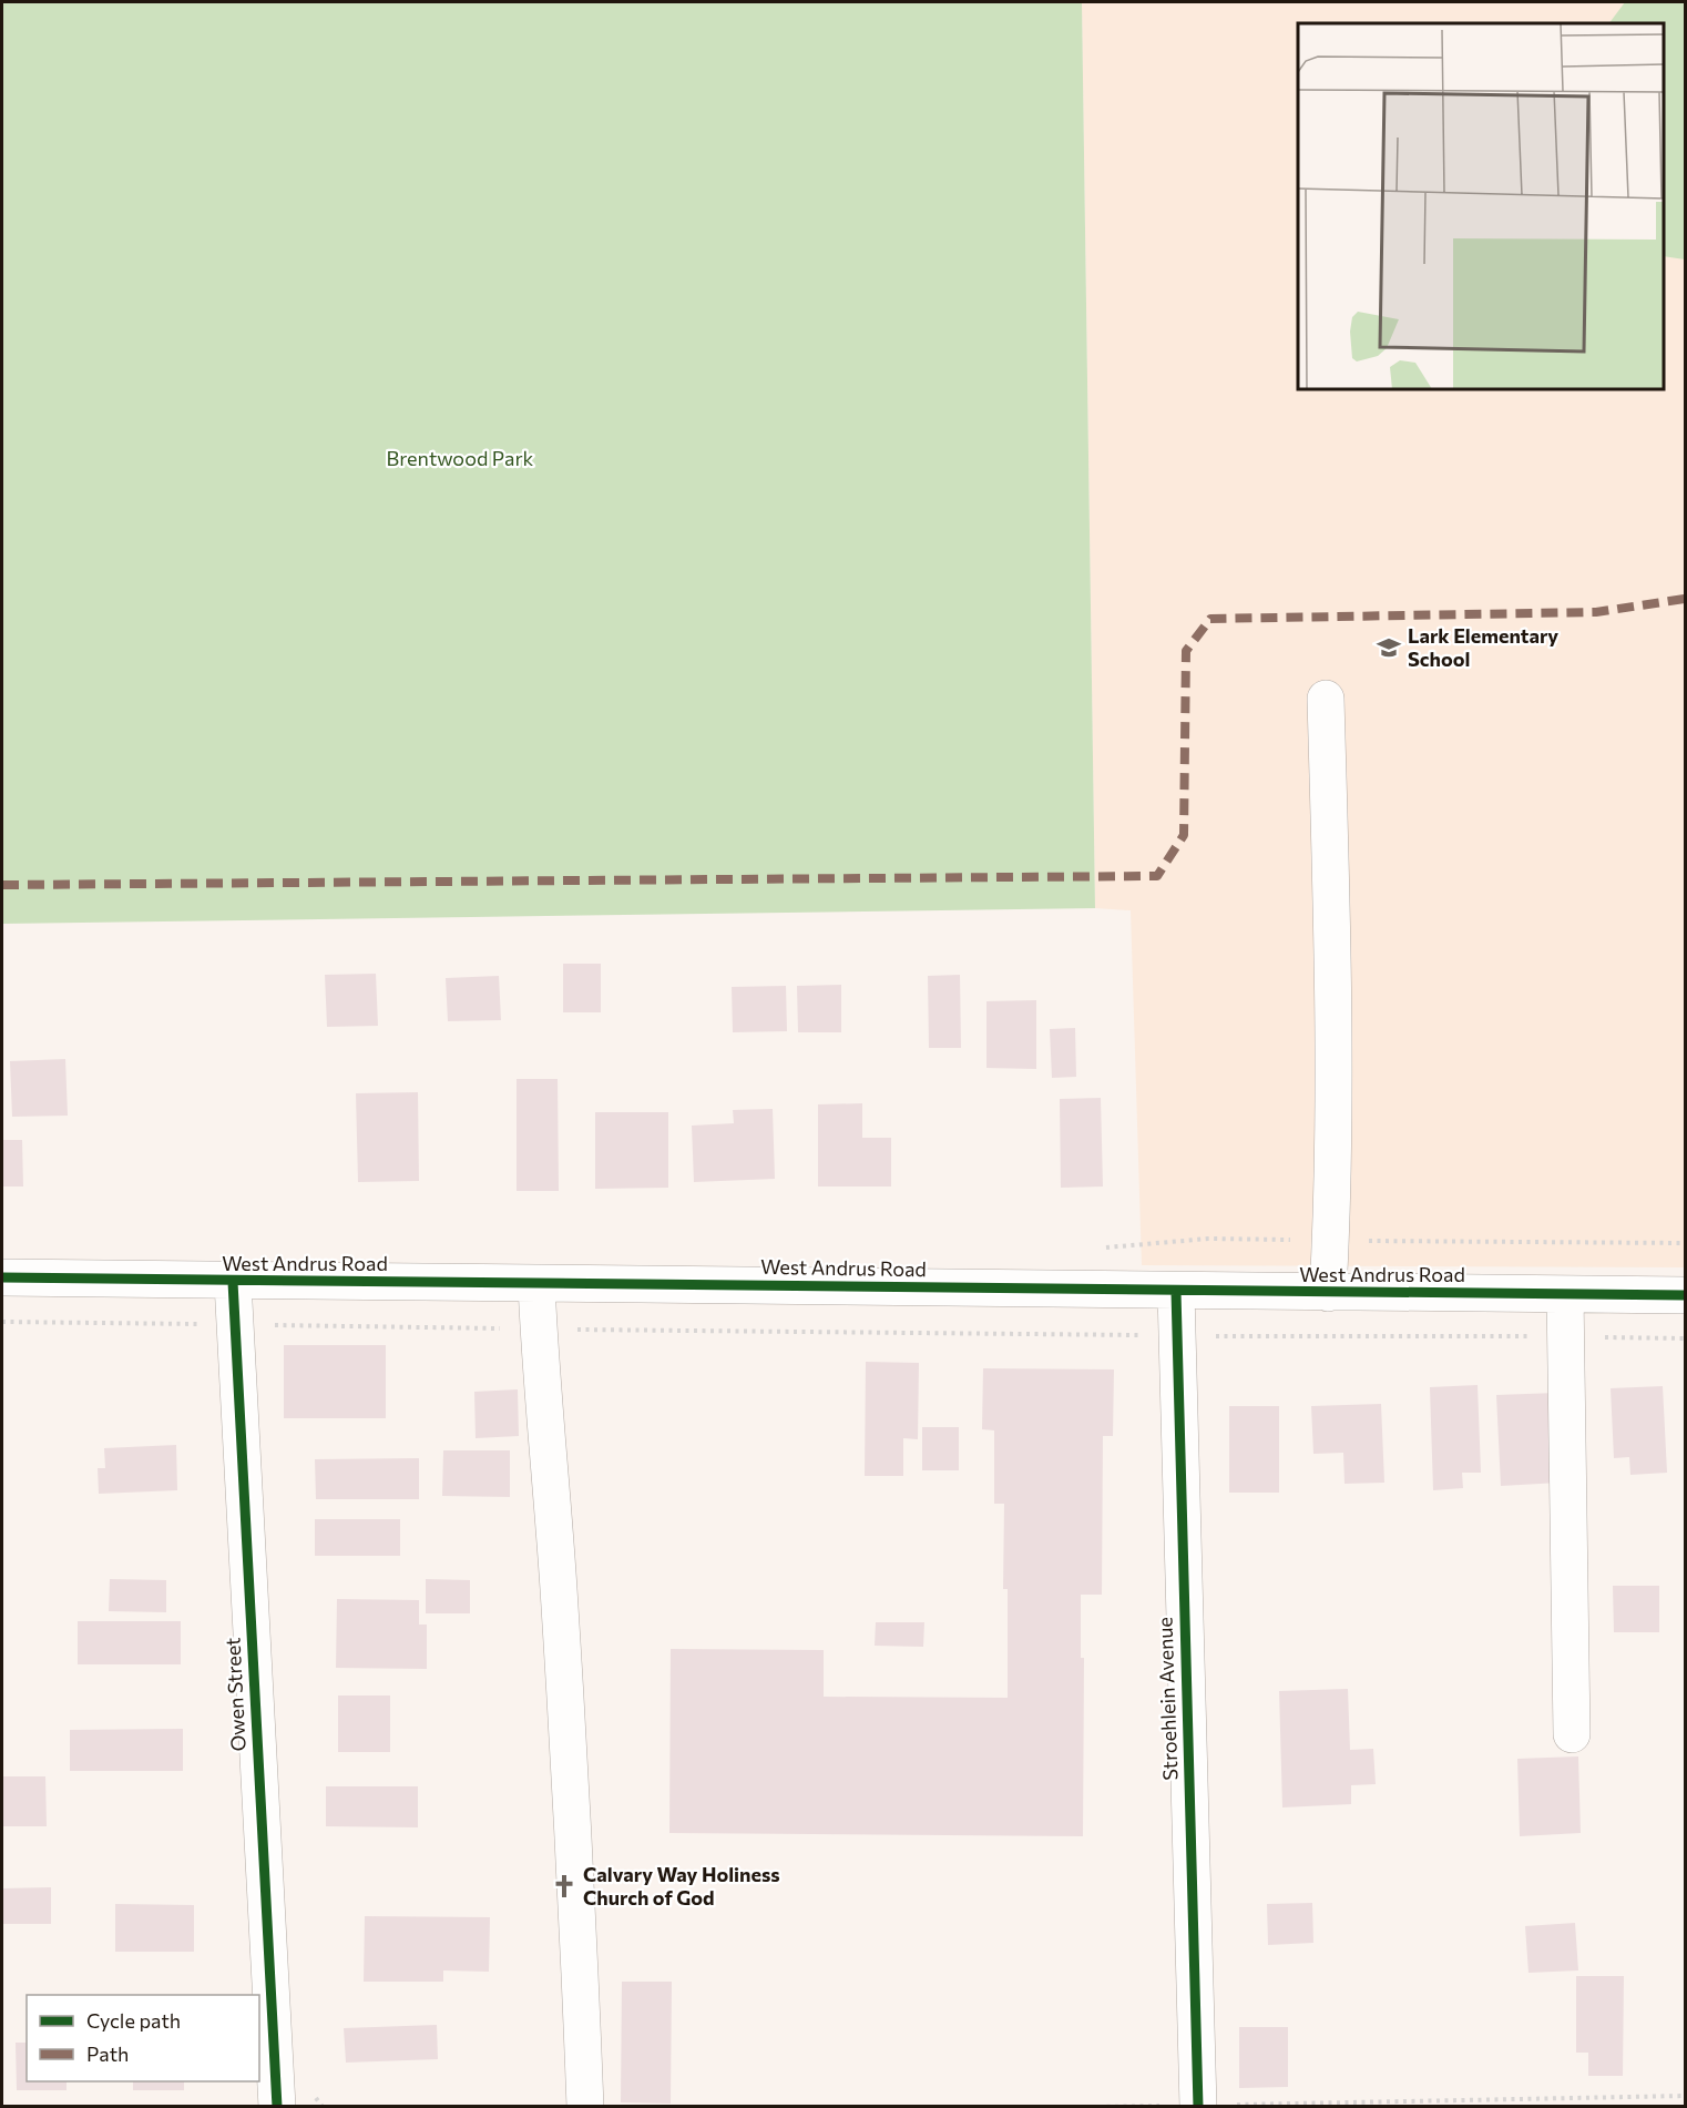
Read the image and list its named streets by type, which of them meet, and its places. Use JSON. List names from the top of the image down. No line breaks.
{"streets":{"street":["West Andrus Road","Owen Street","Stroehlein Avenue"]},"crossings":[["West Andrus Road","Owen Street"],["West Andrus Road","Stroehlein Avenue"]],"parks":["Brentwood Park"],"places":{"school or university":["Lark Elementary School"],"church":["Calvary Way Holiness Church of God"]},"legend":["Cycle path","Path"]}
